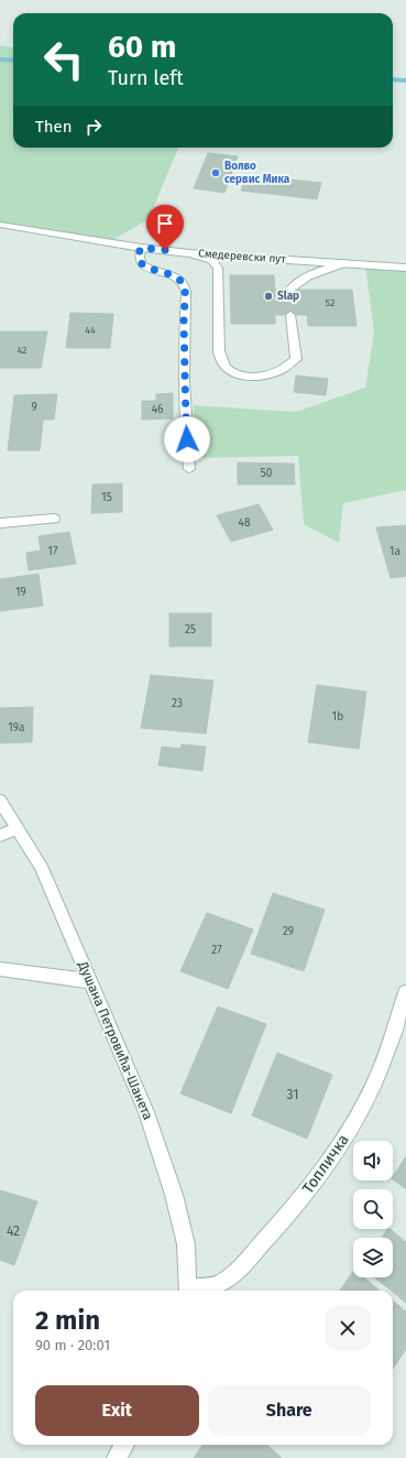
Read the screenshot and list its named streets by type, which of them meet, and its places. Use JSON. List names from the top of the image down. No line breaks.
{"streets":{"street":["Смедеревски пут","Душана Петровића-Шанета","Топличка"]},"places":["Волво сервис Мика","Slap"],"house_numbers":["52","44","42","9","46","50","15","48","17","1a","19","25","23","1b","19a","29","27","31","42"],"page":{"turn":["60 m","Turn left"],"then":"Then","heading":["2 min","90 m · 20:01"],"buttons":["Exit","Share"]}}
